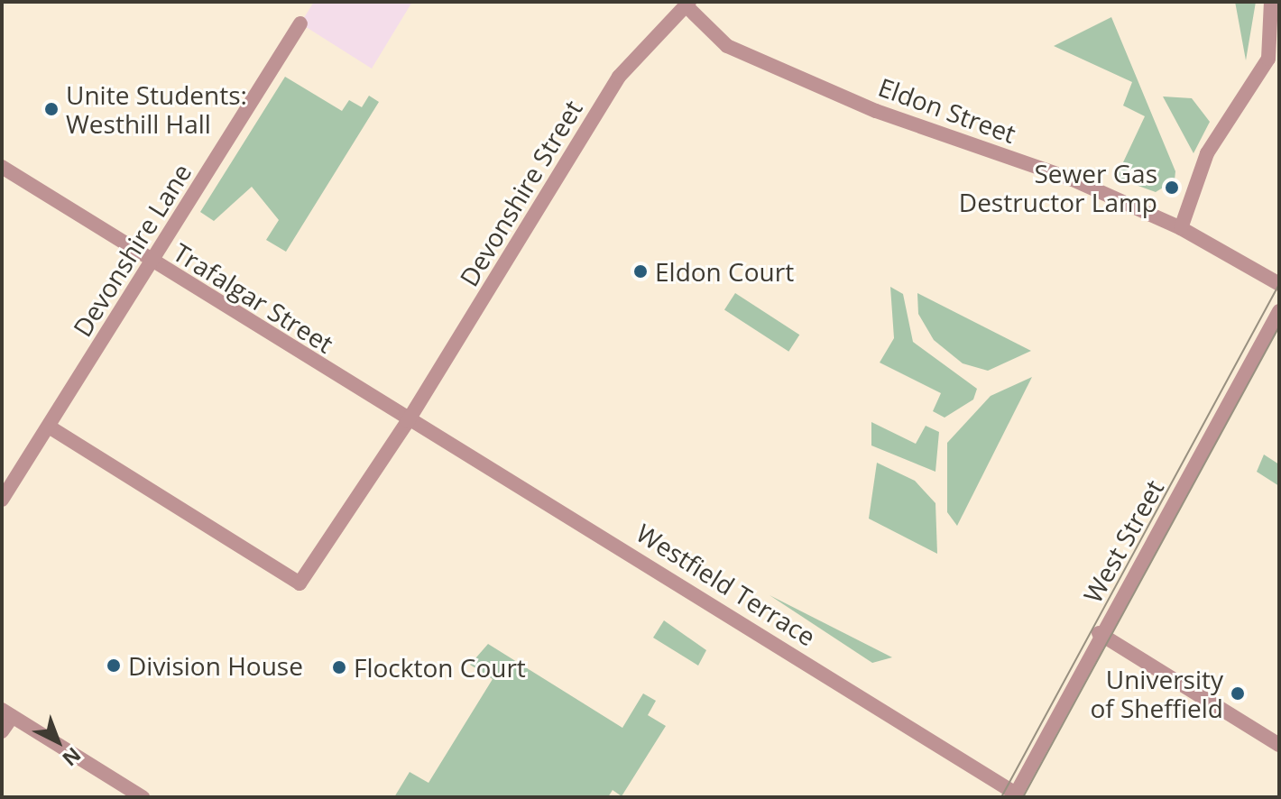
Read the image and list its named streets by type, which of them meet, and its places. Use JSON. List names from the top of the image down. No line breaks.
{"streets":{"street":["Eldon Street","Devonshire Street","Devonshire Lane","Trafalgar Street","West Street","Westfield Terrace"]},"crossings":[["Eldon Street","Devonshire Street"],["Devonshire Street","Devonshire Lane"],["Devonshire Street","Trafalgar Street"],["Devonshire Street","Westfield Terrace"],["Devonshire Lane","Trafalgar Street"],["Trafalgar Street","Westfield Terrace"],["West Street","Westfield Terrace"]],"places":["Unite Students: Westhill Hall","Sewer Gas Destructor Lamp","Eldon Court","Division House","Flockton Court","University of Sheffield"],"north":"bottom right"}
